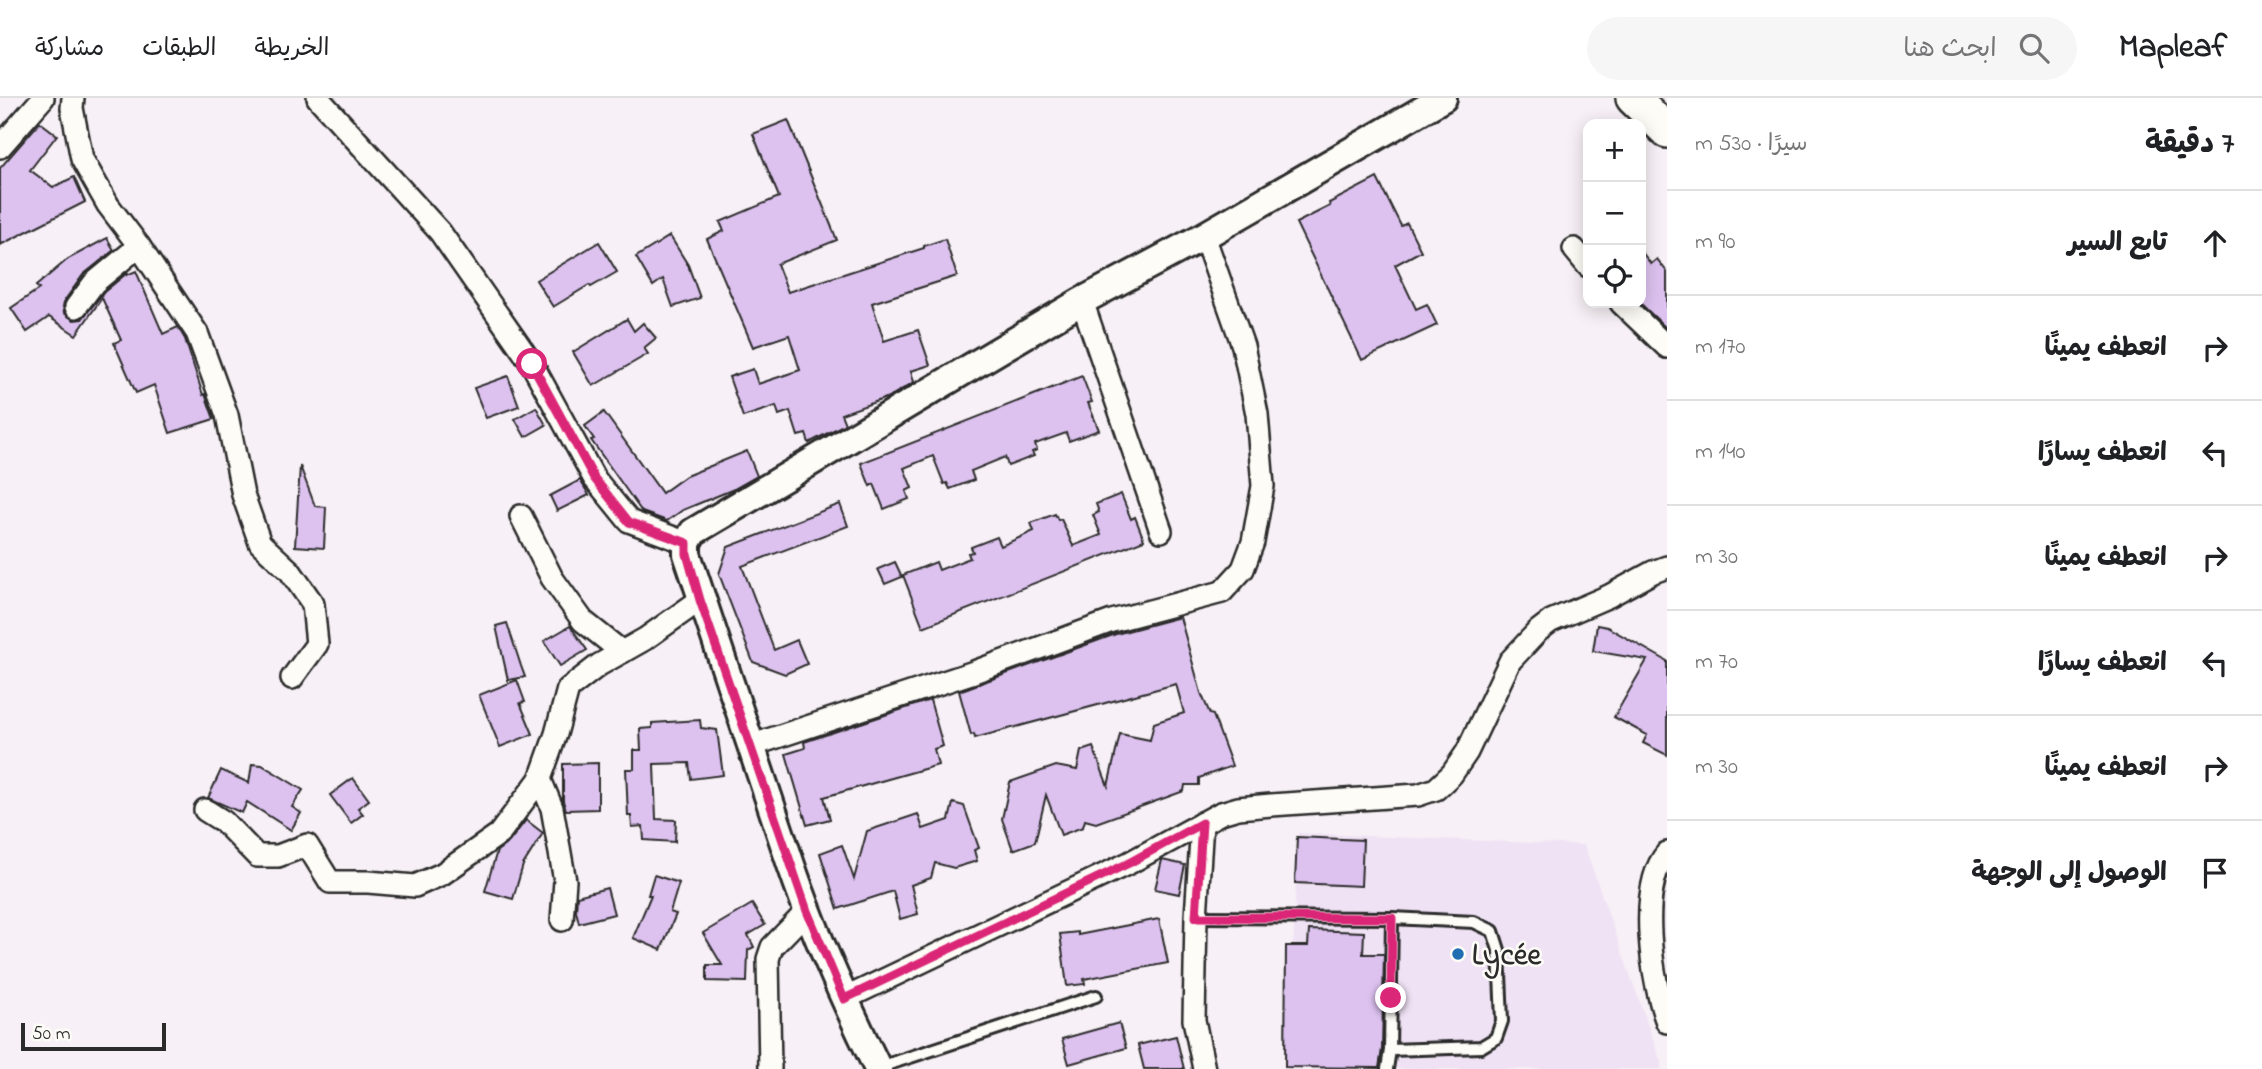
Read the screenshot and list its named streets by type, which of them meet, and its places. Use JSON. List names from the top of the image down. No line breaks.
{"places":["Lycée"],"scale_bar":"50 m","page":{"header":"Mapleaf","search":"ابحث هنا","nav":["الخريطة","الطبقات","مشاركة"],"heading":["7 دقيقة","سيرًا · 530 m"],"map_buttons":["+","−"],"list":[["تابع السير","90 m"],["انعطف يمينًا","170 m"],["انعطف يسارًا","140 m"],["انعطف يمينًا","30 m"],["انعطف يسارًا","70 m"],["انعطف يمينًا","30 m"],"الوصول إلى الوجهة"],"scale":"50 m"}}
